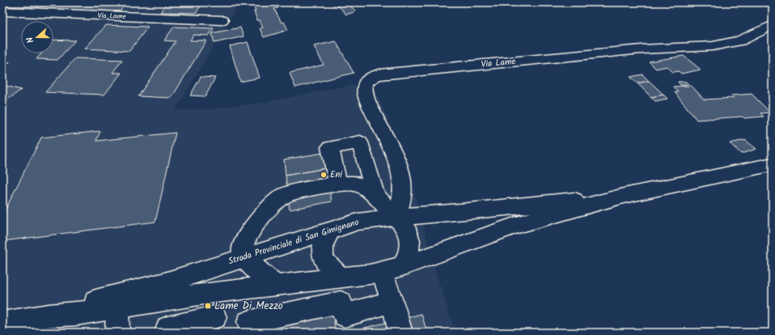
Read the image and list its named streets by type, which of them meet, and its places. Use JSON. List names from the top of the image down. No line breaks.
{"streets":{"main road":["Via Lame","Strada Provinciale di San Gimignano"]},"crossings":[["Via Lame","Strada Provinciale di San Gimignano"]],"places":{"other":["Eni"],"transit":["Lame Di Mezzo"]},"north":"left"}
